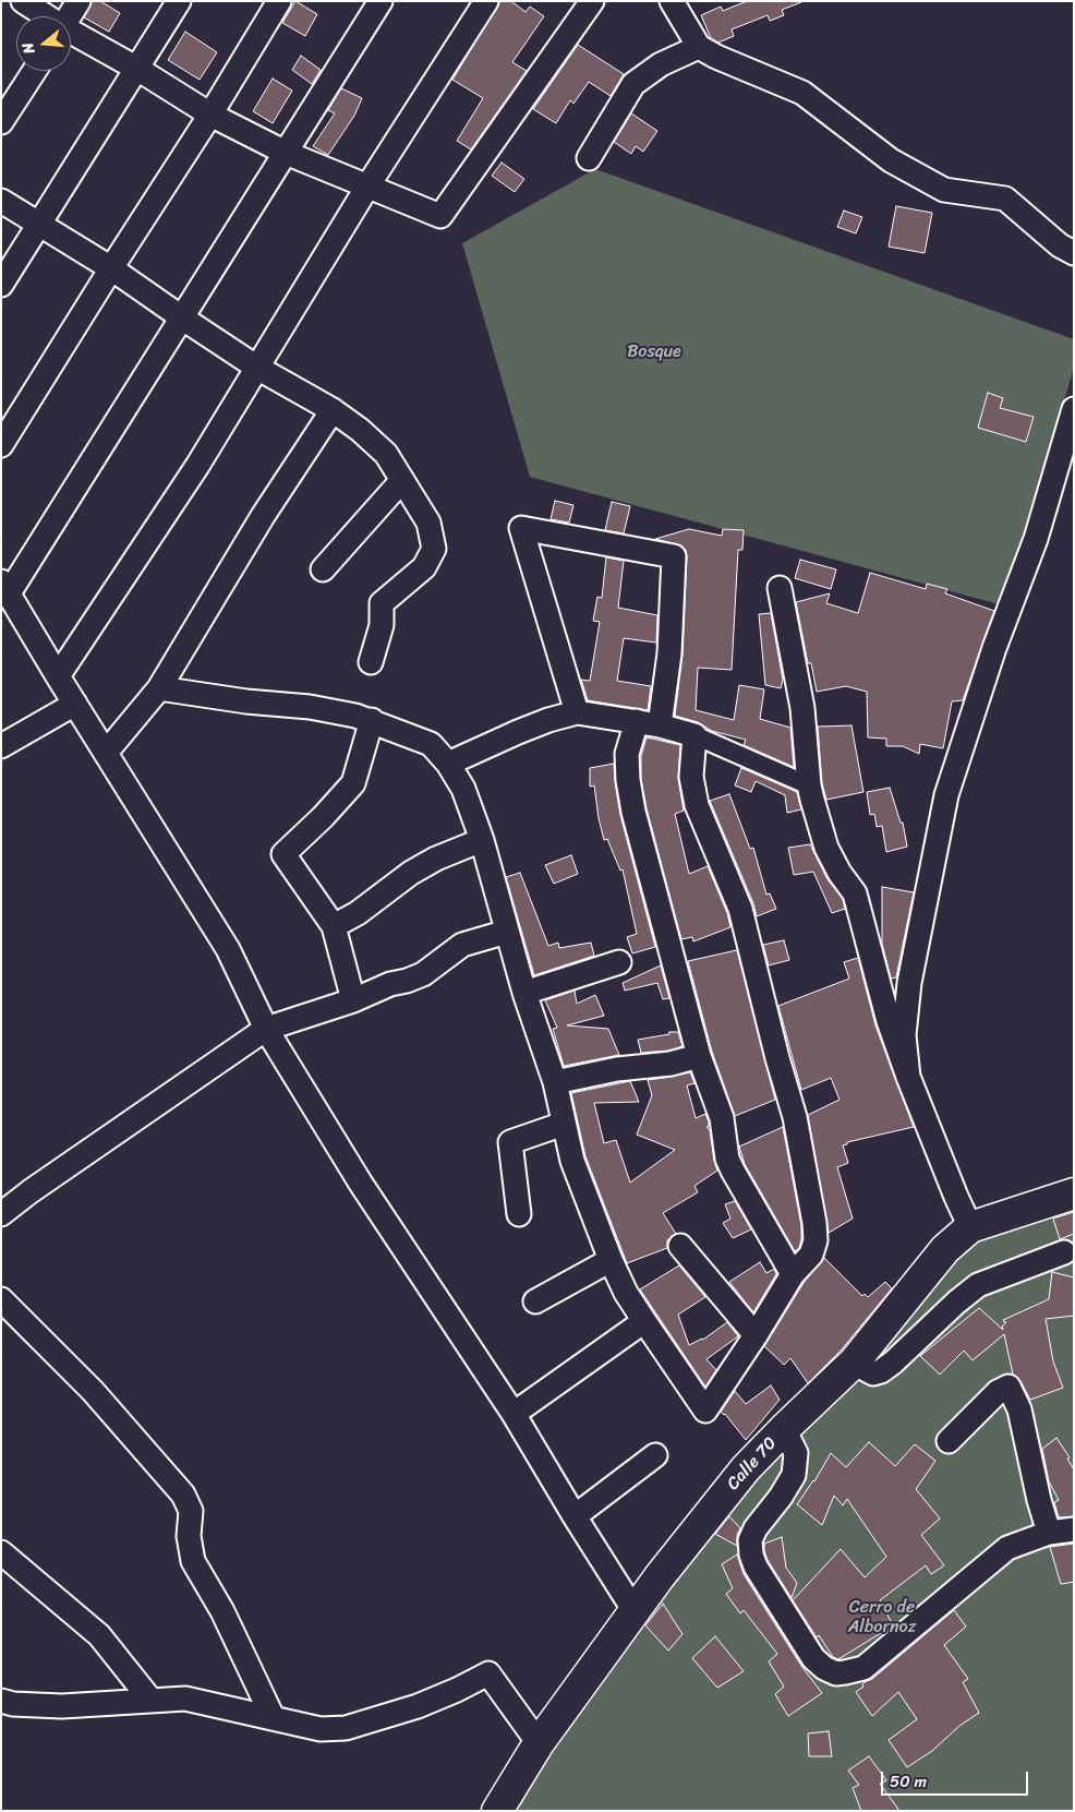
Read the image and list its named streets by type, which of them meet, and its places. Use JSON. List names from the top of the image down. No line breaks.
{"streets":{"street":["Calle 70"]},"parks":["Bosque","Cerro de Albornoz"],"scale_bar":"50 m","north":"left"}
